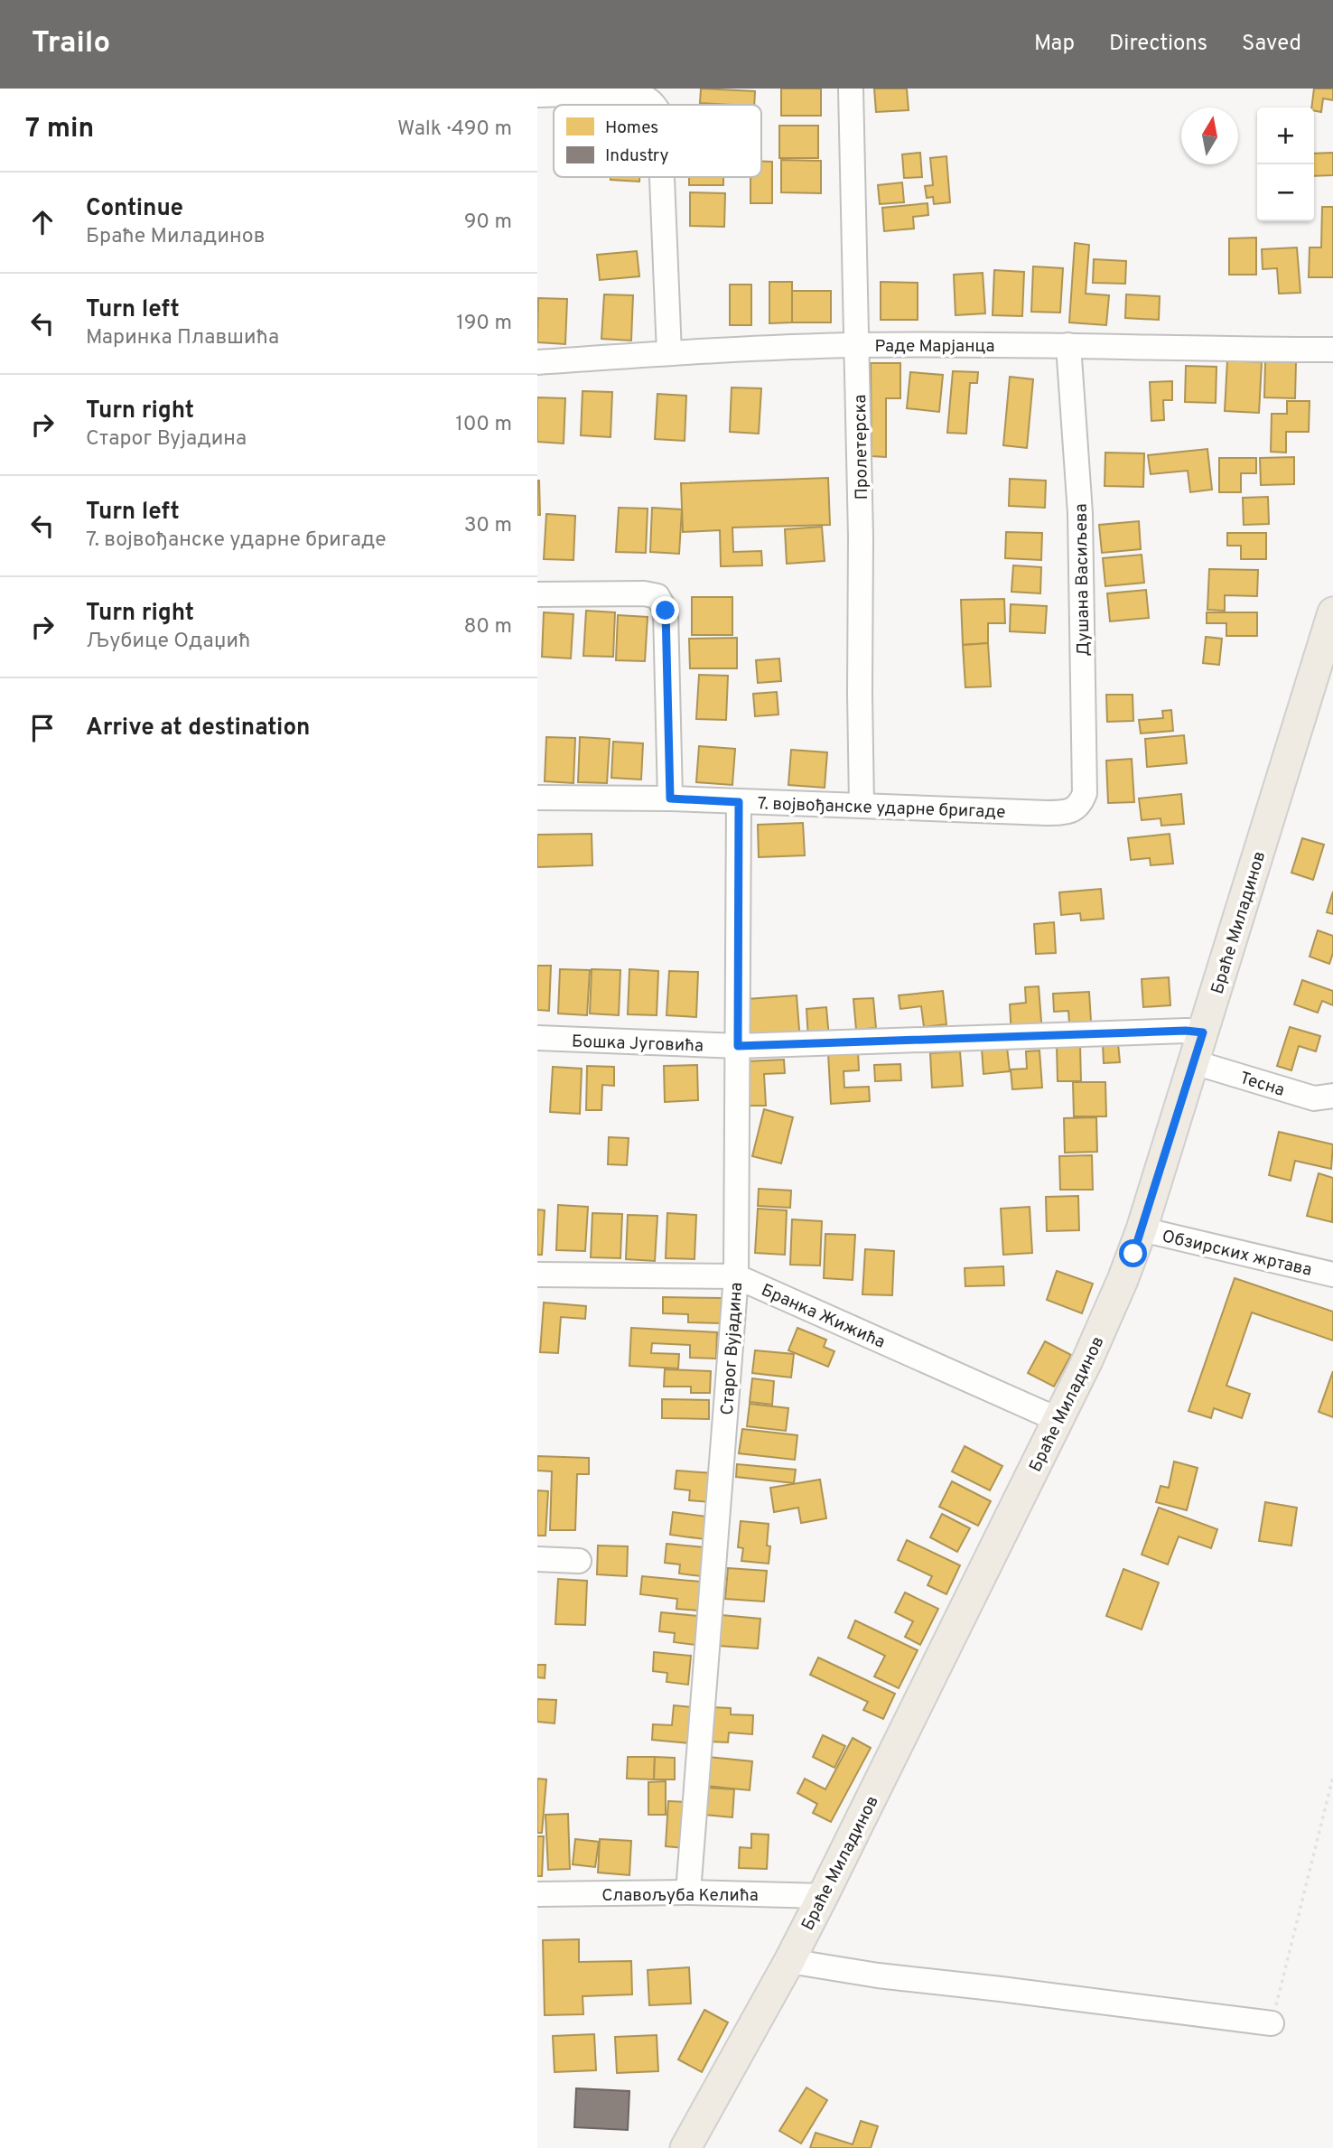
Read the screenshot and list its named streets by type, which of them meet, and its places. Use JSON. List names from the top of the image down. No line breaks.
{"streets":{"main road":["Браће Миладинов"],"street":["Раде Марјанца","Пролетерска","Душана Васиљева","7. војвођанске ударне бригаде","Бошка Југовића","Тесна","Обзирских жртава","Бранка Жижића","Старог Вујадина","Славољуба Келића"]},"crossings":[["Раде Марјанца","Пролетерска"],["Раде Марјанца","Душана Васиљева"],["Пролетерска","7. војвођанске ударне бригаде"],["Душана Васиљева","7. војвођанске ударне бригаде"],["7. војвођанске ударне бригаде","Старог Вујадина"],["Браће Миладинов","Бошка Југовића"],["Браће Миладинов","Тесна"],["Браће Миладинов","Обзирских жртава"],["Браће Миладинов","Бранка Жижића"],["Браће Миладинов","Славољуба Келића"],["Бошка Југовића","Старог Вујадина"],["Бранка Жижића","Старог Вујадина"],["Старог Вујадина","Славољуба Келића"]],"legend":["Homes","Industry"],"north":"top","page":{"header":"Trailo","nav":["Map","Directions","Saved"],"heading":["7 min","Walk · 490 m"],"map_buttons":["+","−"],"list":[["Continue","Браће Миладинов","90 m"],["Turn left","Маринка Плавшића","190 m"],["Turn right","Старог Вујадина","100 m"],["Turn left","7. војвођанске ударне бригаде","30 m"],["Turn right","Љубице Одаџић","80 m"],"Arrive at destination"]}}
